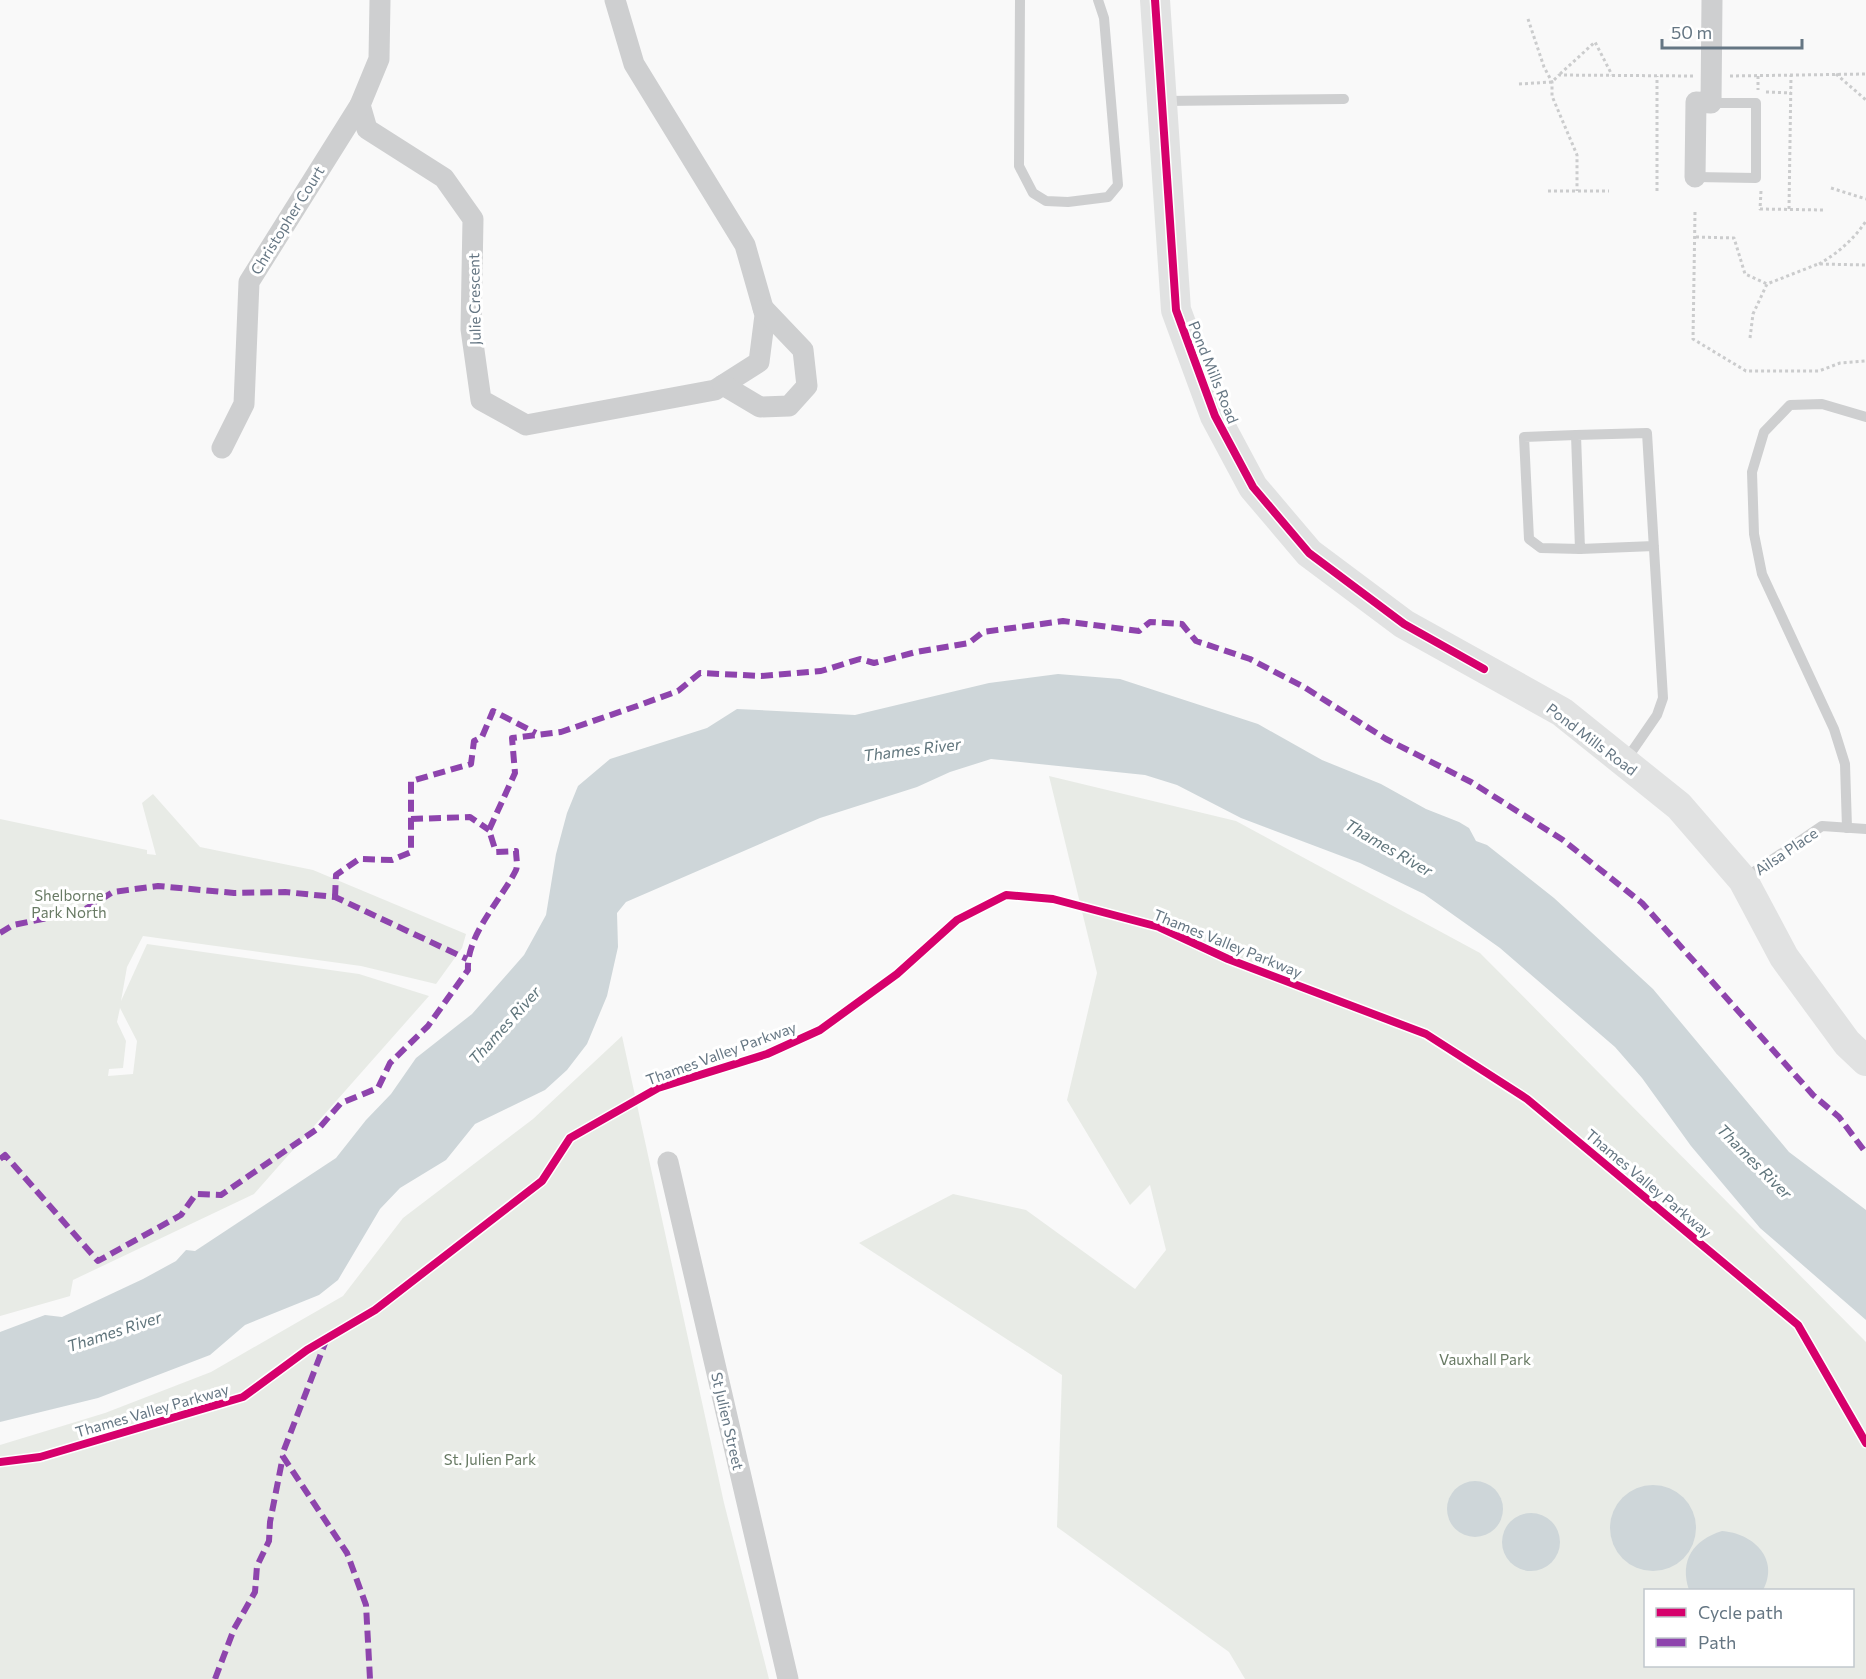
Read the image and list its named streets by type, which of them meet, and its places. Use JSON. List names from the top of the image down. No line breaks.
{"streets":{"main road":["Pond Mills Road"],"street":["Christopher Court","Julie Crescent","St Julien Street"],"lane":["Ailsa Place"],"cycle path":["Thames Valley Parkway"]},"crossings":[["Christopher Court","Julie Crescent"],["Pond Mills Road","Ailsa Place"]],"water":["Thames River"],"parks":["Shelborne Park North","Vauxhall Park","St. Julien Park"],"legend":["Cycle path","Path"],"scale_bar":"50 m"}
